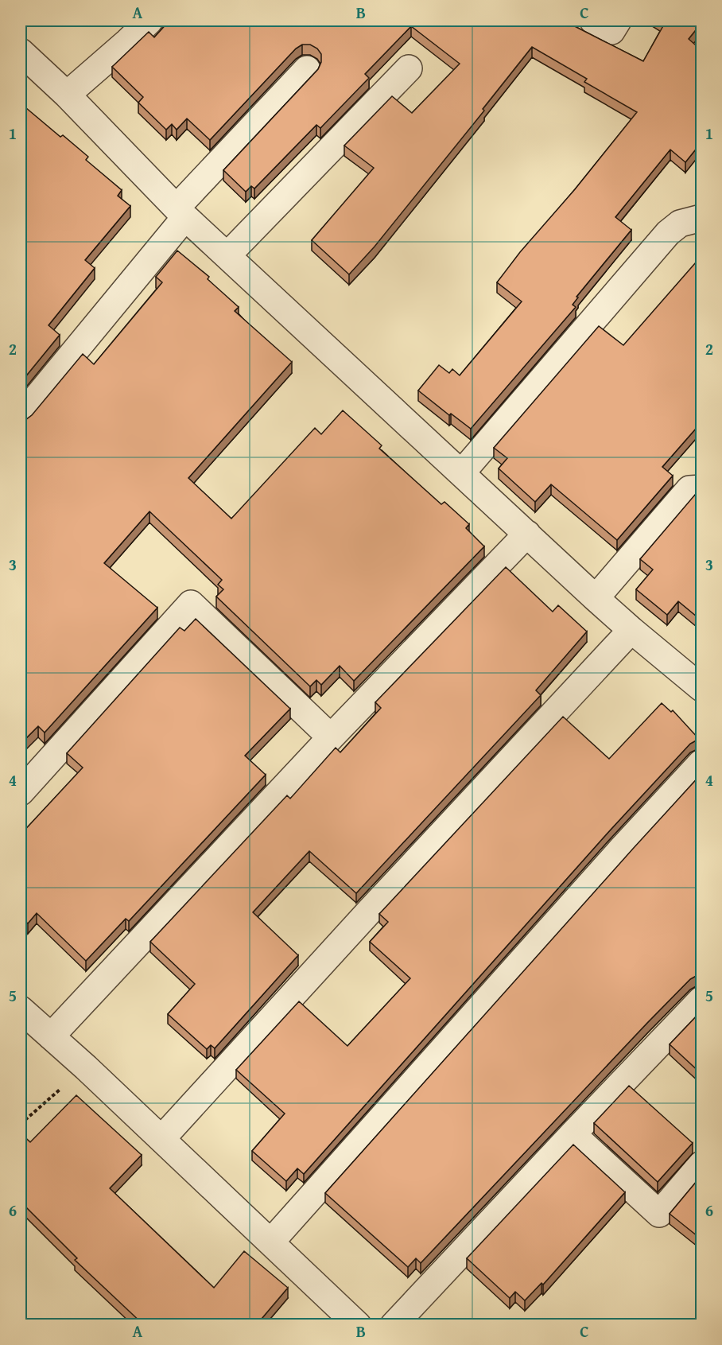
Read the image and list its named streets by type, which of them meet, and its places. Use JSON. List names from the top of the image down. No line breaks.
{"grid":{"columns":["A","B","C"],"rows":["1","2","3","4","5","6"]}}
